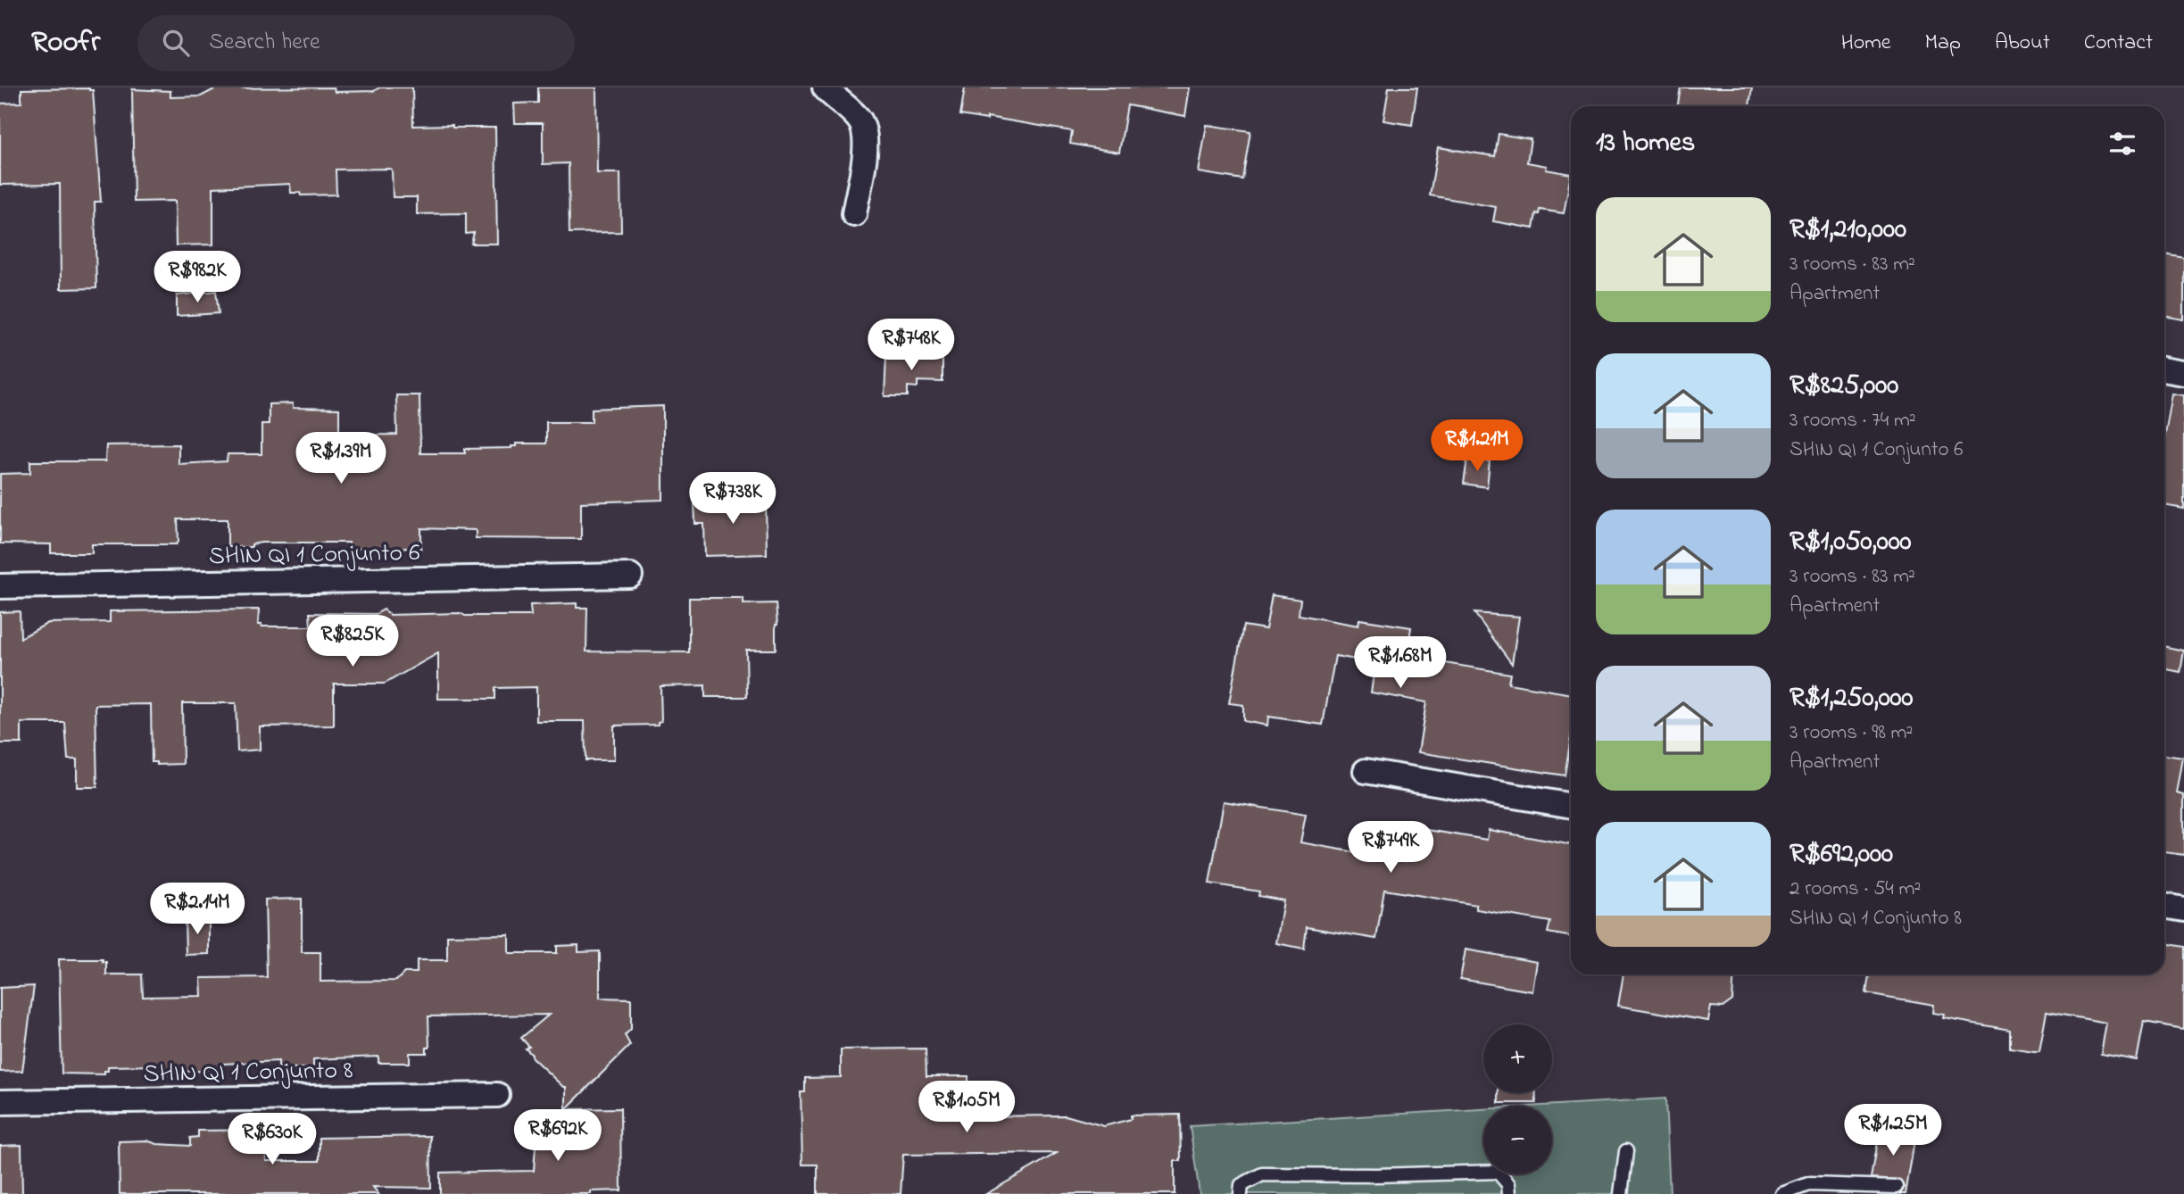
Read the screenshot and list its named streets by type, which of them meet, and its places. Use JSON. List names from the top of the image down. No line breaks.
{"streets":{"street":["SHIN QI 1 Conjunto 6","SHIN QI 1 Conjunto 8"]},"page":{"header":"Roofr","search":"Search here","nav":["Home","Map","About","Contact"],"heading":"13 homes","list":[{"name":"R$1,210,000","note":"3 rooms · 83 m² · Apartment"},{"name":"R$825,000","note":"3 rooms · 74 m² · SHIN QI 1 Conjunto 6"},{"name":"R$1,050,000","note":"3 rooms · 83 m² · Apartment"},{"name":"R$1,250,000","note":"3 rooms · 98 m² · Apartment"},{"name":"R$692,000","note":"2 rooms · 54 m² · SHIN QI 1 Conjunto 8"}],"price":["R$982K","R$748K","R$1.21M","R$1.39M","R$738K","R$825K","R$1.68M","R$749K","R$2.14M","R$1.05M","R$1.25M","R$692K","R$630K"],"map_buttons":["+","−"]}}
